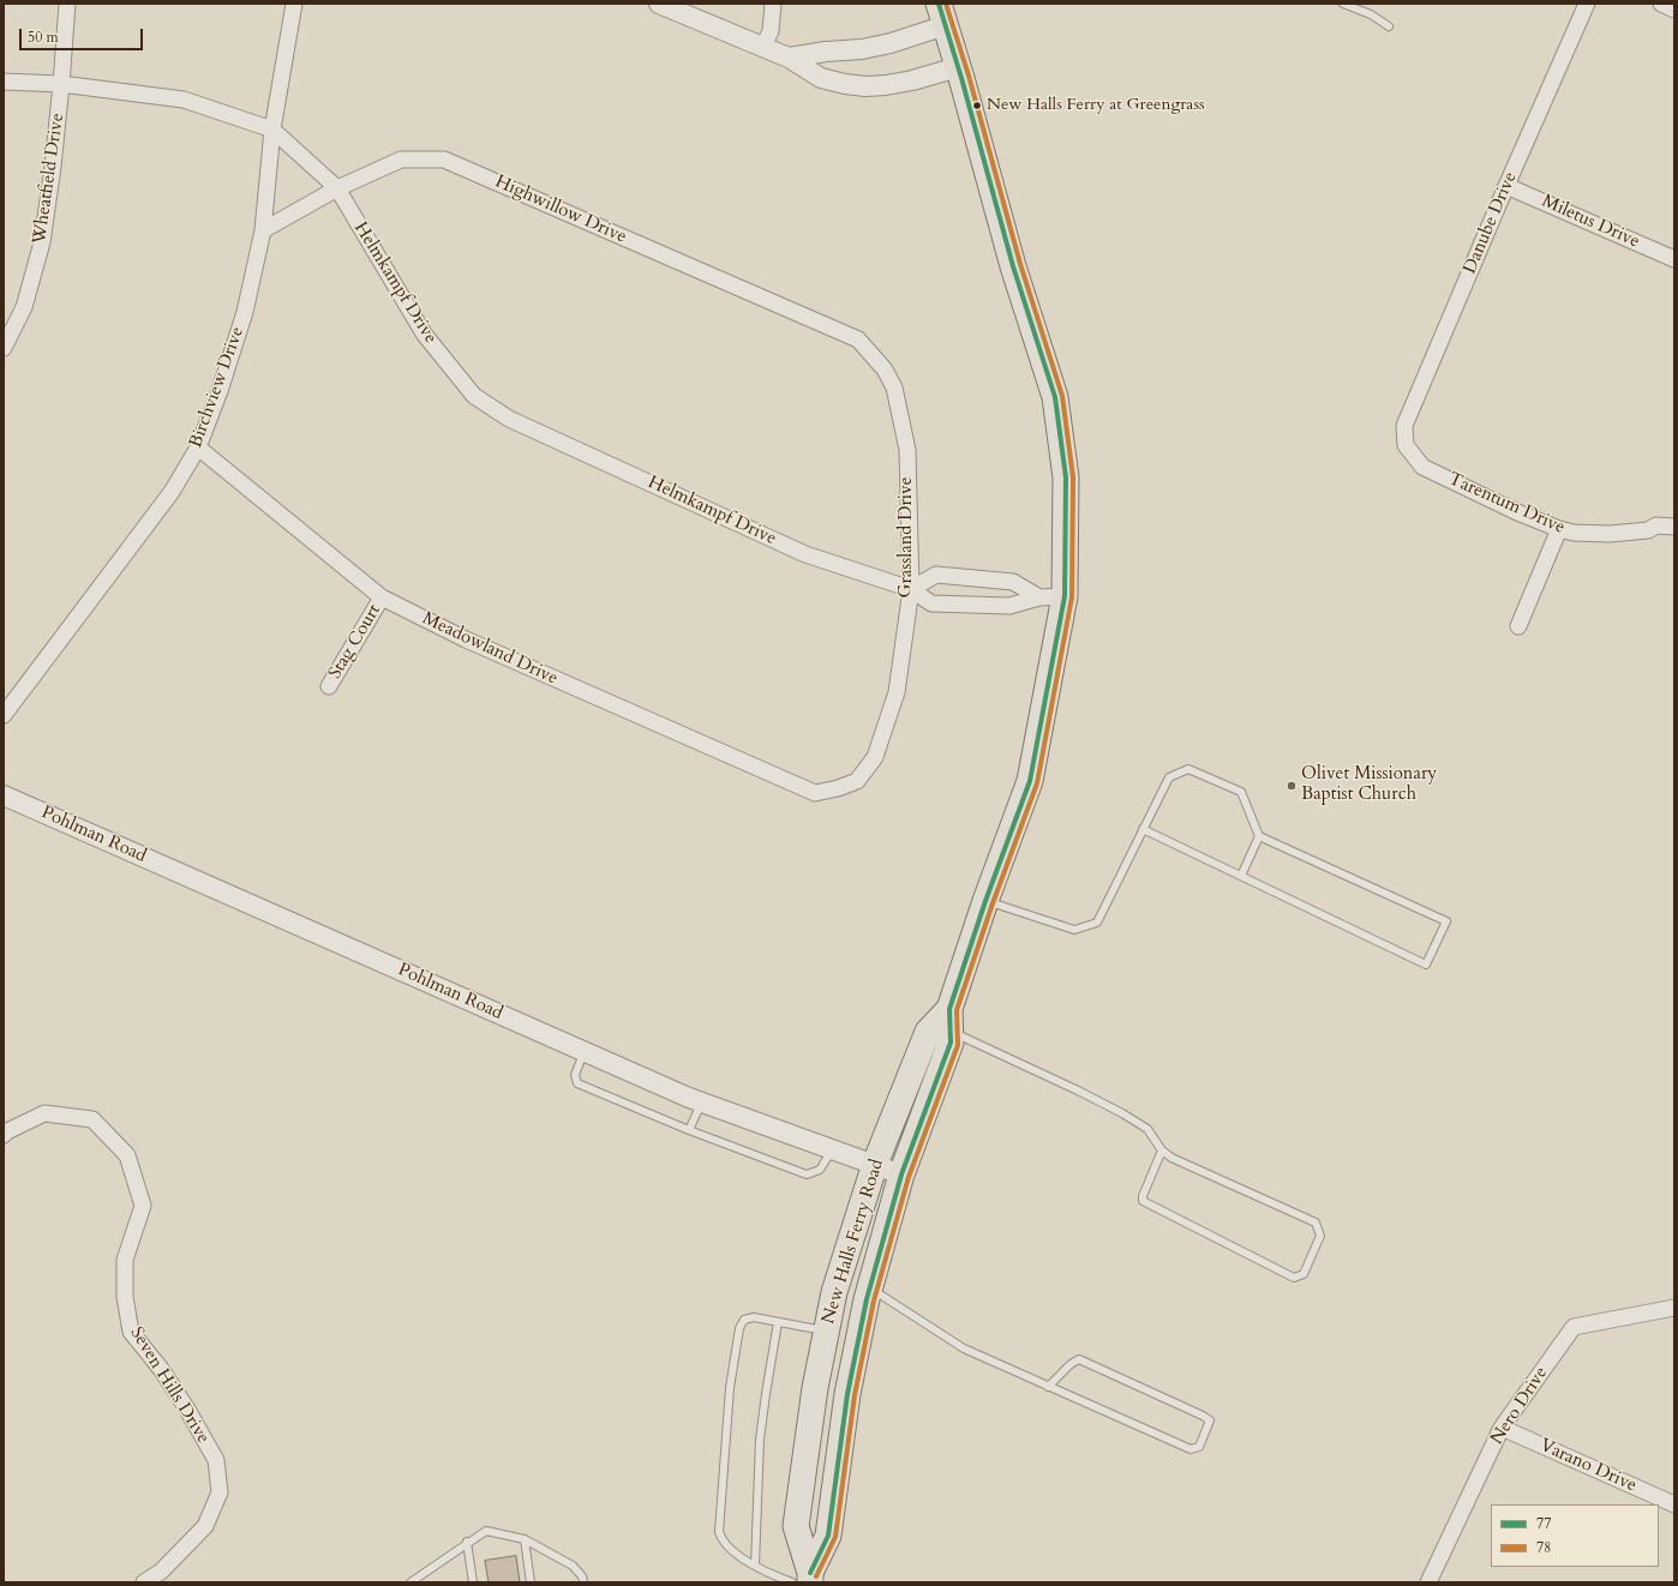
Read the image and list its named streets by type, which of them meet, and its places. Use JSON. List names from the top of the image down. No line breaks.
{"streets":{"main road":["New Halls Ferry Road"],"street":["Wheatfield Drive","Highwillow Drive","Miletus Drive","Danube Drive","Helmkampf Drive","Birchview Drive","Tarentum Drive","Grassland Drive","Stag Court","Meadowland Drive","Pohlman Road","Seven Hills Drive","Nero Drive","Varano Drive"]},"crossings":[["Wheatfield Drive","Helmkampf Drive"],["Highwillow Drive","Helmkampf Drive"],["Highwillow Drive","Birchview Drive"],["Highwillow Drive","Grassland Drive"],["Miletus Drive","Danube Drive"],["Danube Drive","Tarentum Drive"],["Helmkampf Drive","Birchview Drive"],["Helmkampf Drive","Grassland Drive"],["Helmkampf Drive","New Halls Ferry Road"],["Birchview Drive","Meadowland Drive"],["Grassland Drive","Meadowland Drive"],["Stag Court","Meadowland Drive"],["Pohlman Road","New Halls Ferry Road"],["Nero Drive","Varano Drive"]],"places":["New Halls Ferry at Greengrass","Olivet Missionary Baptist Church"],"lines":["transit line 77","transit line 78"],"legend":["77","78"],"scale_bar":"50 m"}
